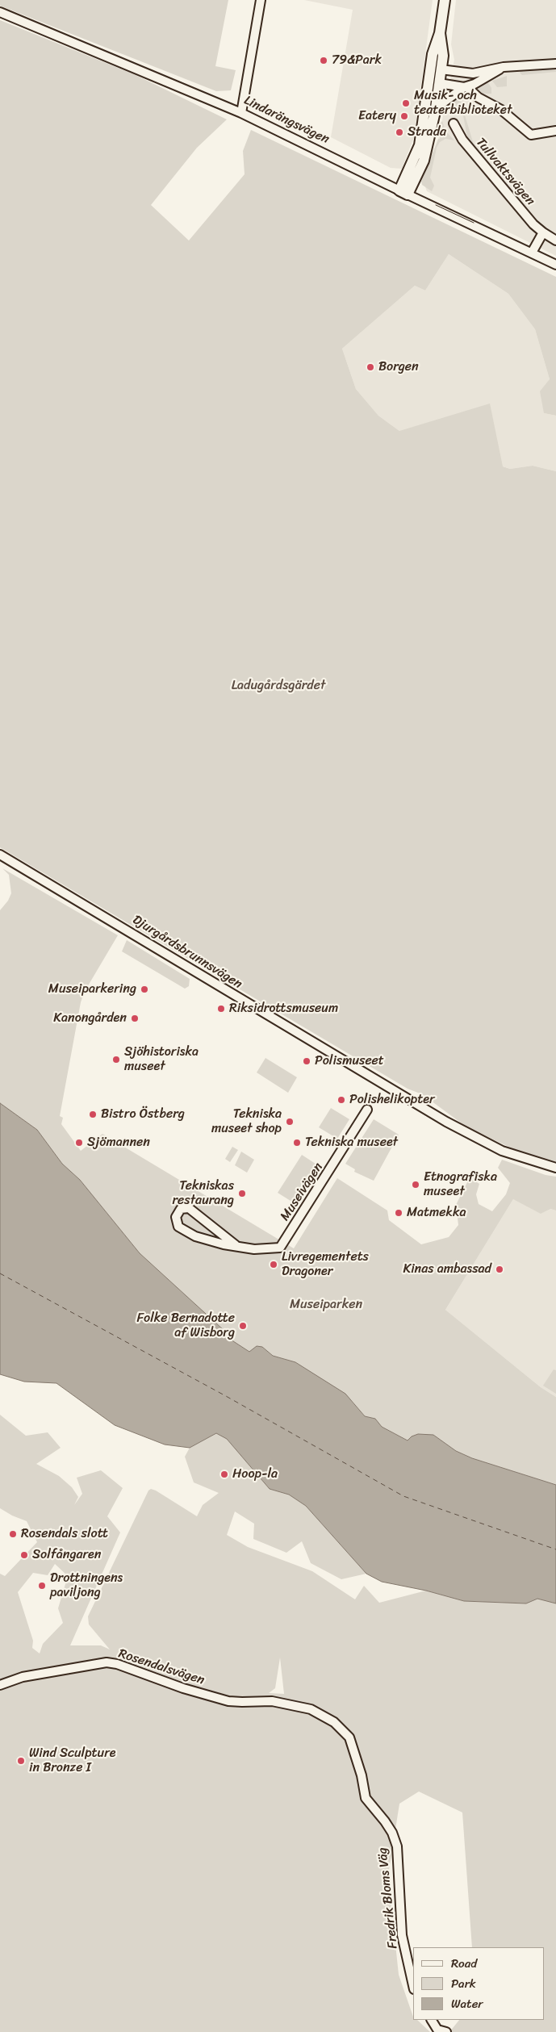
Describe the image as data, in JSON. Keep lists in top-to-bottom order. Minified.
{"streets":{"street":["Lindarängsvägen","Tullvaktsvägen","Djurgårdsbrunnsvägen","Museivägen","Rosendalsvägen","Fredrik Bloms Väg"]},"crossings":[["Rosendalsvägen","Fredrik Bloms Väg"]],"parks":["Ladugårdsgärdet","Museiparken"],"places":["79&Park","Musik- och teaterbiblioteket","Eatery","Strada","Borgen","Museiparkering","Riksidrottsmuseum","Kanongården","Sjöhistoriska museet","Polismuseet","Polishelikopter","Bistro Östberg","Tekniska museet shop","Sjömannen","Tekniska museet","Etnografiska museet","Tekniskas restaurang","Matmekka","Livregementets Dragoner","Kinas ambassad","Folke Bernadotte af Wisborg","Hoop-la","Rosendals slott","Solfångaren","Drottningens paviljong","Wind Sculpture in Bronze I"],"legend":["Road","Park","Water"]}
